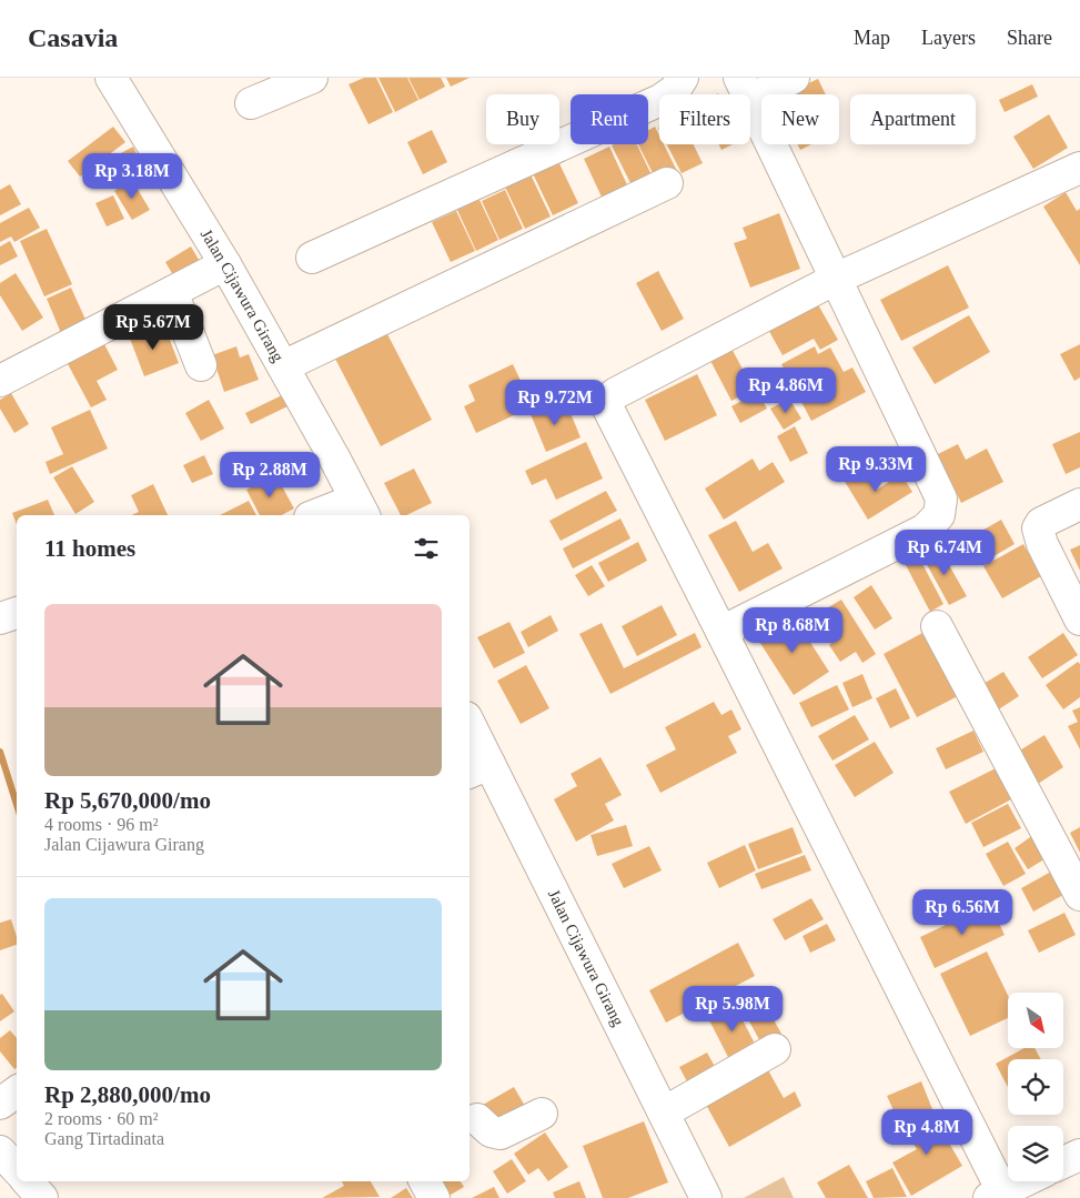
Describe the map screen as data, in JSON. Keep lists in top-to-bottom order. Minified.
{"streets":{"street":["Jalan Cijawura Girang"]},"north":"bottom right","page":{"header":"Casavia","nav":["Map","Layers","Share"],"chip":["Buy","Rent","Filters","New","Apartment"],"price":["Rp 3.18M","Rp 5.67M","Rp 4.86M","Rp 9.72M","Rp 9.33M","Rp 2.88M","Rp 6.74M","Rp 8.68M","Rp 6.56M","Rp 5.98M","Rp 4.8M"],"heading":"11 homes","list":[{"name":"Rp 5,670,000/mo","note":"4 rooms · 96 m² · Jalan Cijawura Girang"},{"name":"Rp 2,880,000/mo","note":"2 rooms · 60 m² · Gang Tirtadinata"}]}}
